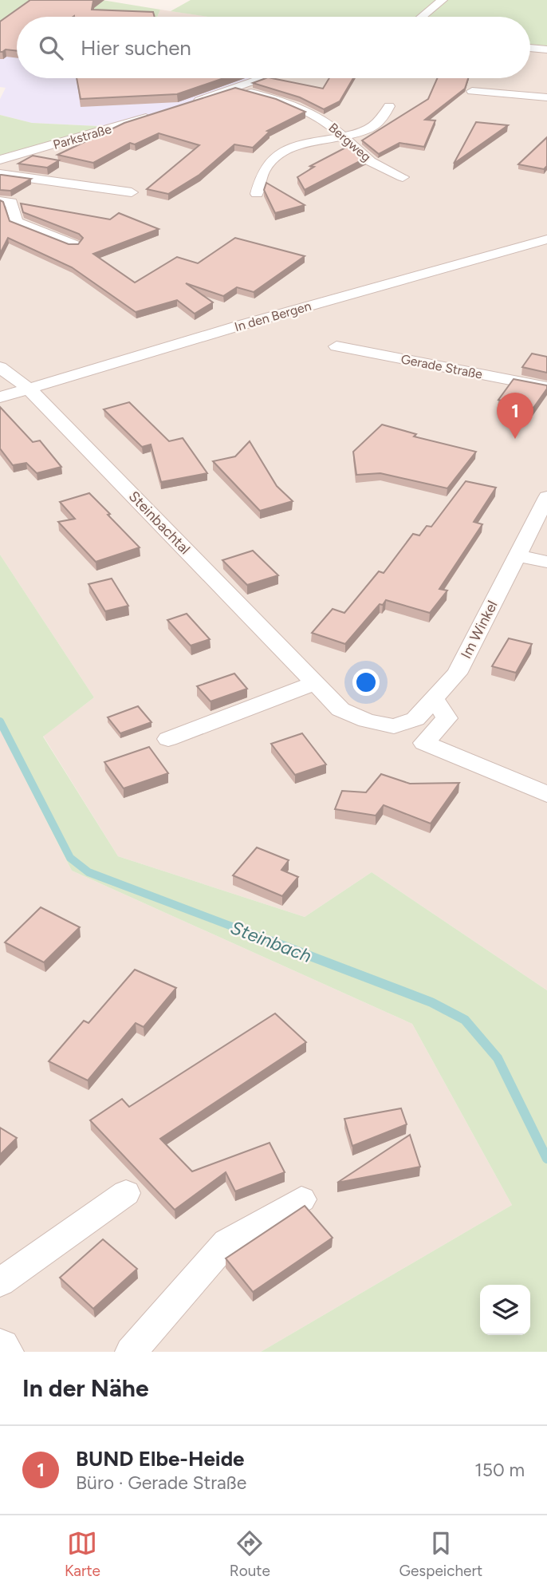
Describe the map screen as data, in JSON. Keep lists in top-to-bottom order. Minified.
{"streets":{"street":["Parkstraße","Bergweg","In den Bergen","Gerade Straße","Steinbachtal","Im Winkel"]},"crossings":[["In den Bergen","Steinbachtal"],["Steinbachtal","Im Winkel"]],"water":["Steinbach"],"page":{"search":"Hier suchen","pins":"1","heading":"In der Nähe","list":[{"mark":"1","name":"BUND Elbe-Heide","note":"Büro · Gerade Straße","value":"150 m"}],"nav":["Karte","Route","Gespeichert"]}}
